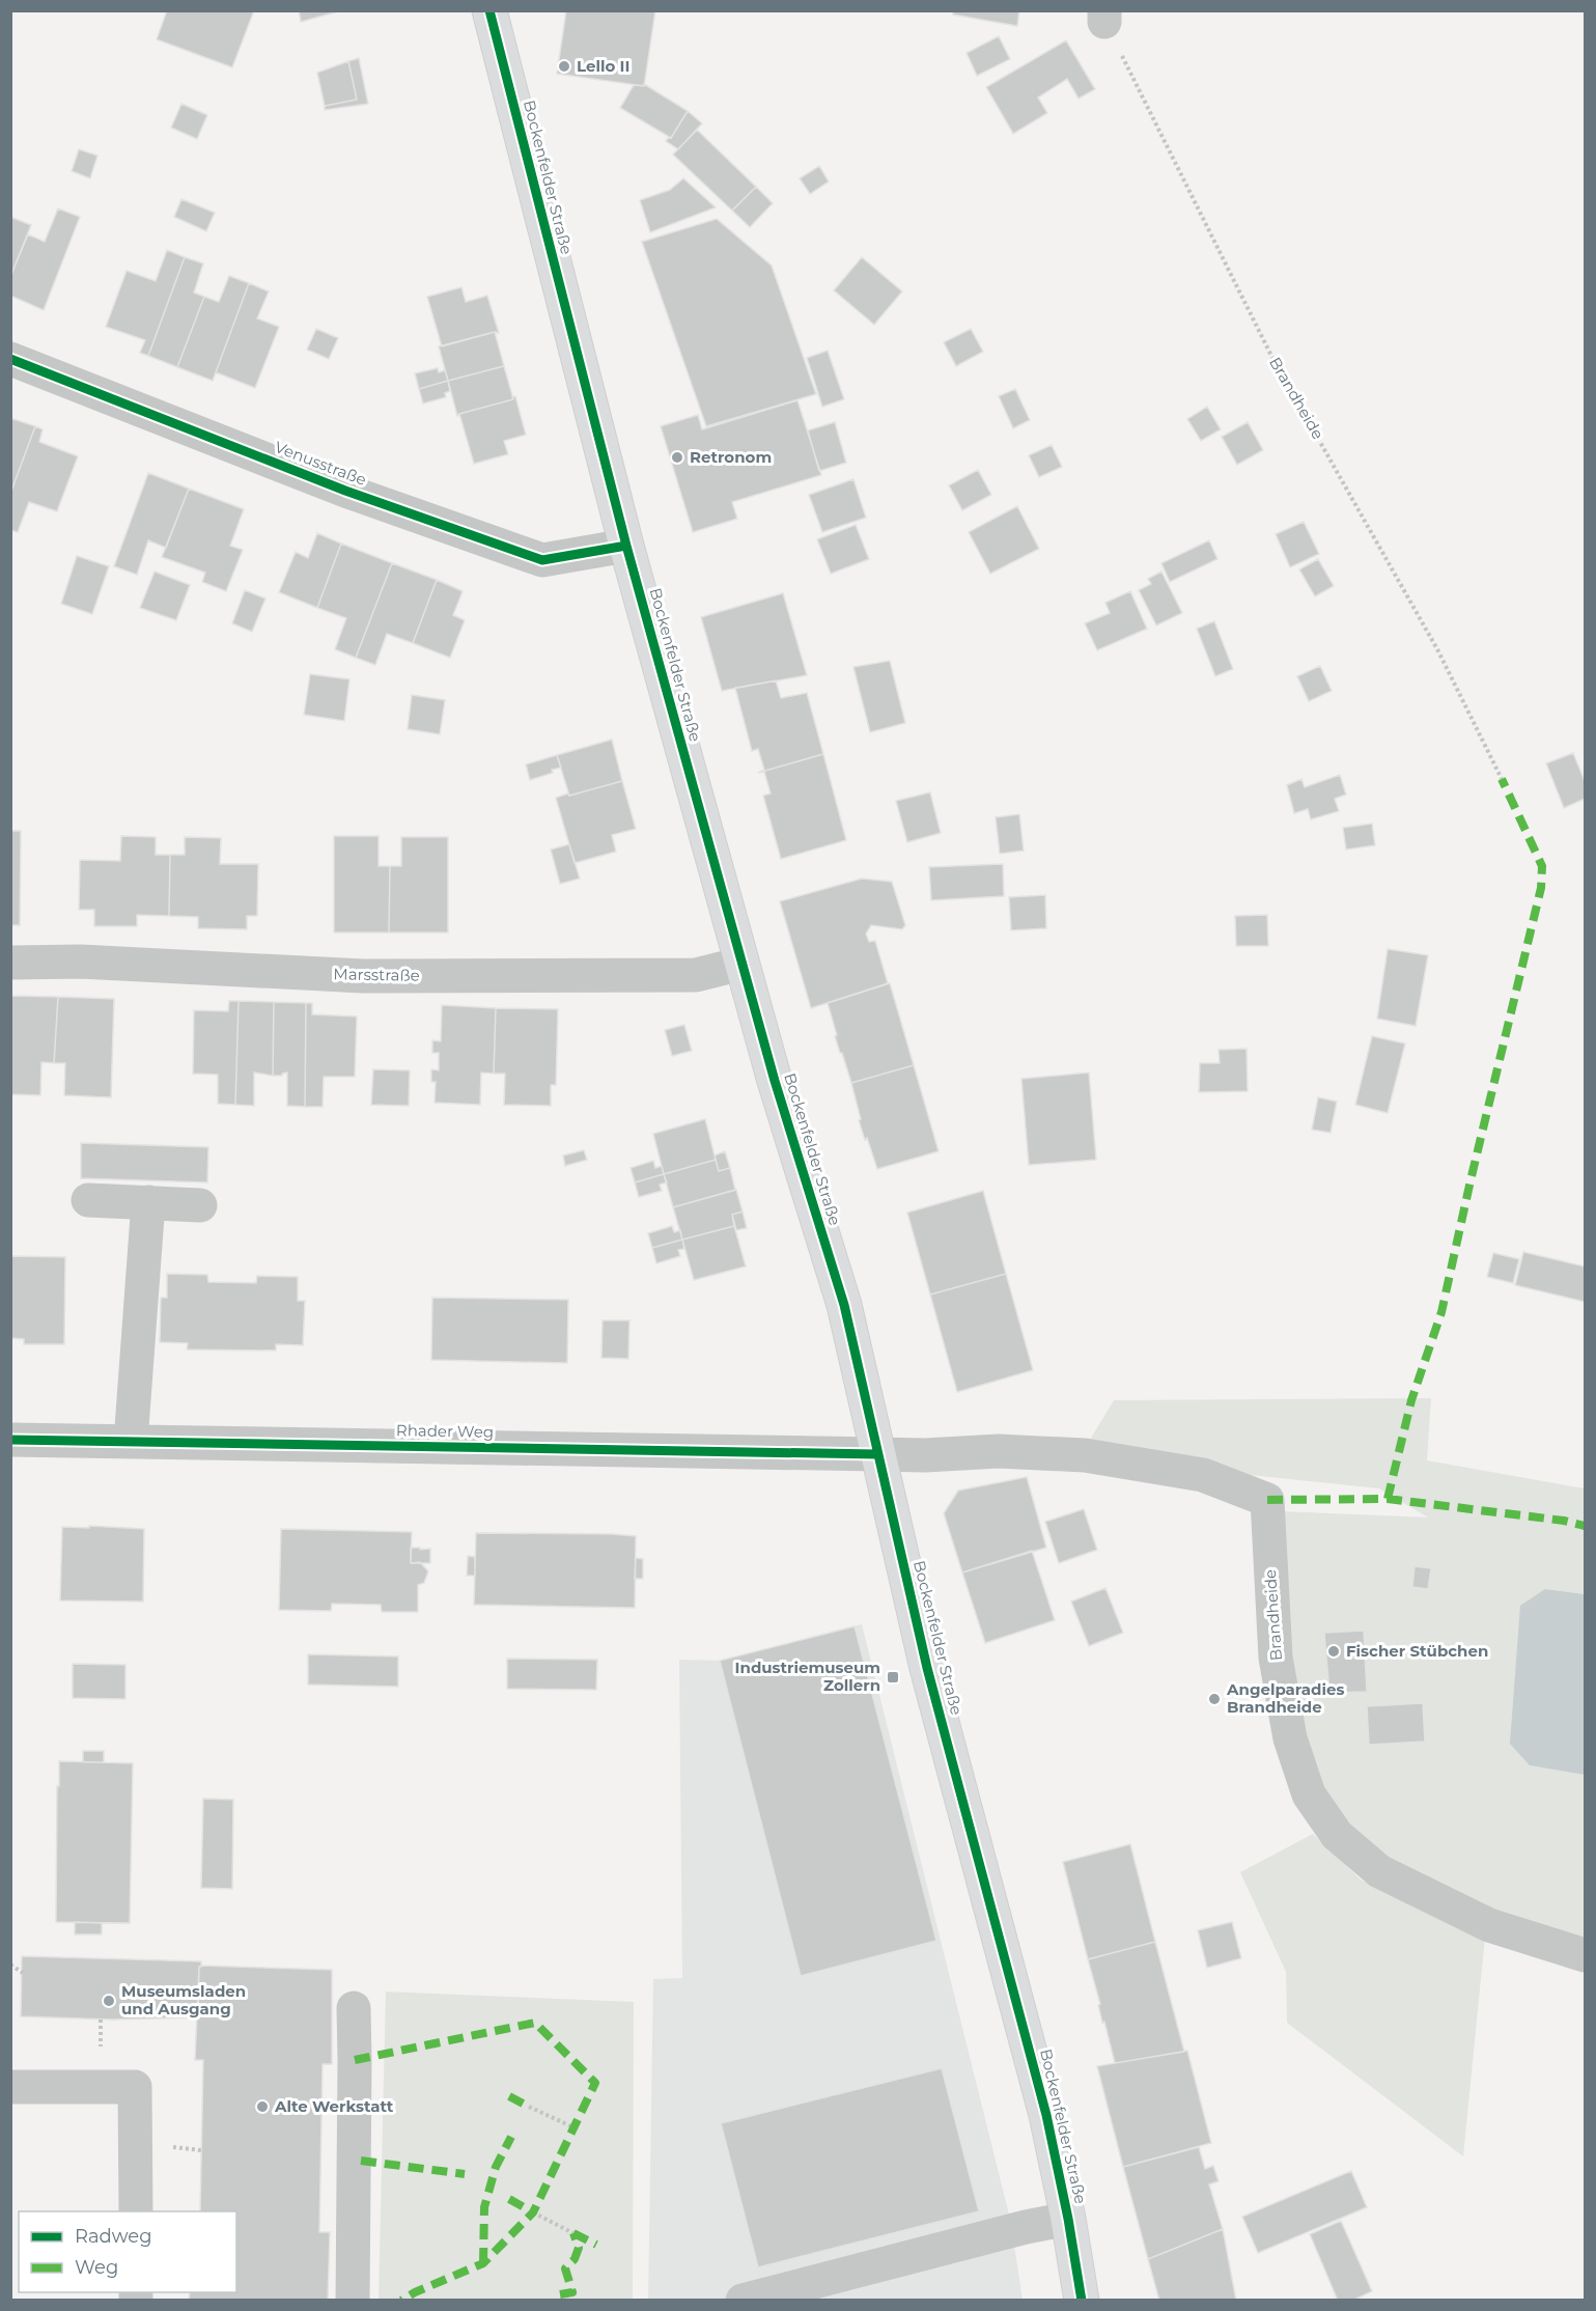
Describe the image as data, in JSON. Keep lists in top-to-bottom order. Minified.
{"streets":{"main road":["Bockenfelder Straße"],"street":["Brandheide","Venusstraße","Marsstraße","Rhader Weg"]},"crossings":[["Bockenfelder Straße","Brandheide"],["Bockenfelder Straße","Venusstraße"],["Bockenfelder Straße","Marsstraße"],["Bockenfelder Straße","Rhader Weg"],["Brandheide","Rhader Weg"]],"places":{"other":["Lello II","Retronom","Fischer Stübchen","Angelparadies Brandheide","Museumsladen und Ausgang","Alte Werkstatt"],"transit":["Industriemuseum Zollern"]},"legend":["Radweg","Weg"]}
